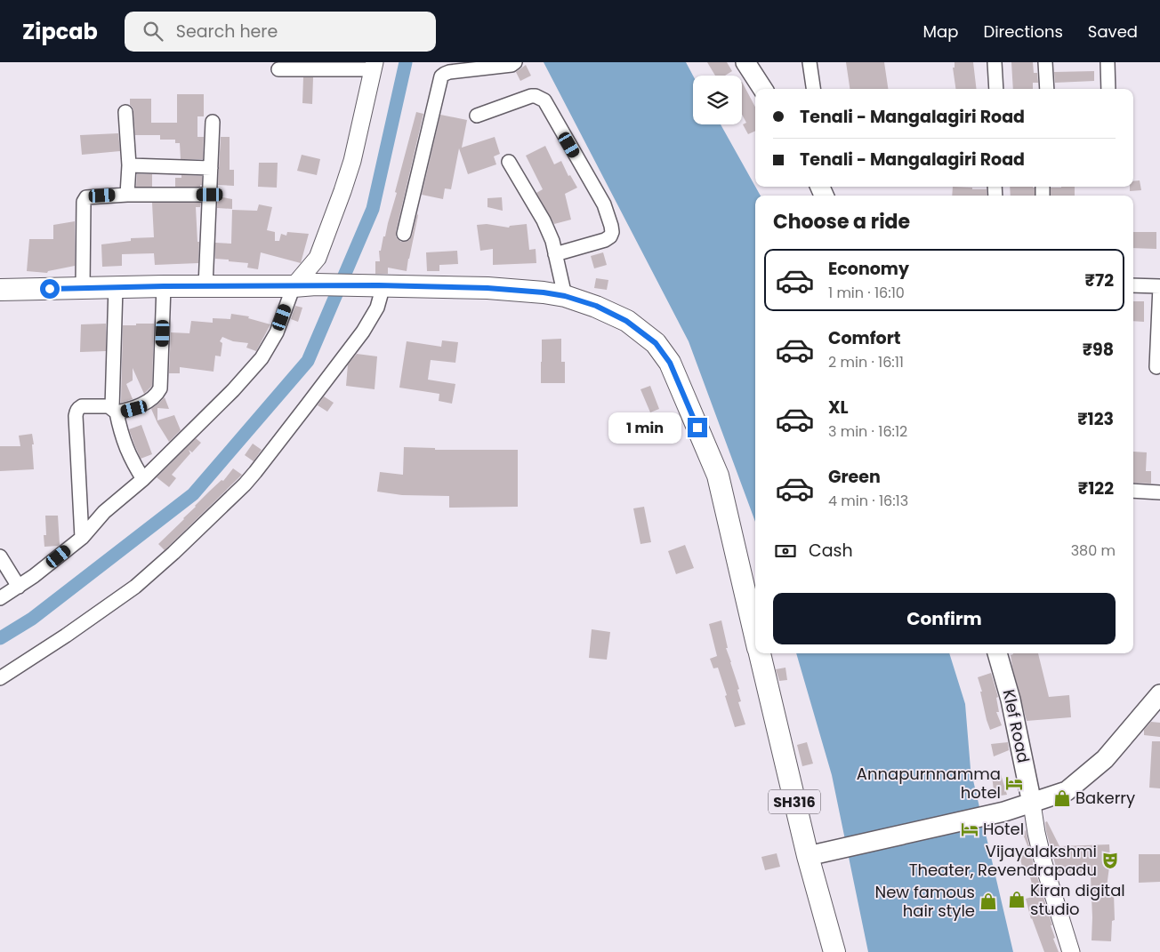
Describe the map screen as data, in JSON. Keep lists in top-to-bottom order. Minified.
{"streets":{"main road":["Klef Road","SH316"]},"places":{"hotel":["Annapurnnamma hotel","Hotel"],"shop":["Bakerry","Kiran digital studio","New famous hair style"],"theatre":["Vijayalakshmi Theater, Revendrapadu"]},"page":{"header":"Zipcab","search":"Search here","nav":["Map","Directions","Saved"],"banner":["Tenali - Mangalagiri Road","Tenali - Mangalagiri Road"],"heading":"Choose a ride","list":[{"name":"Economy","note":"1 min · 16:10","value":"₹72"},{"name":"Comfort","note":"2 min · 16:11","value":"₹98"},{"name":"XL","note":"3 min · 16:12","value":"₹123"},{"name":"Green","note":"4 min · 16:13","value":"₹122"}],"bubble":"1 min","pay":["Cash","380 m"],"buttons":"Confirm"}}
